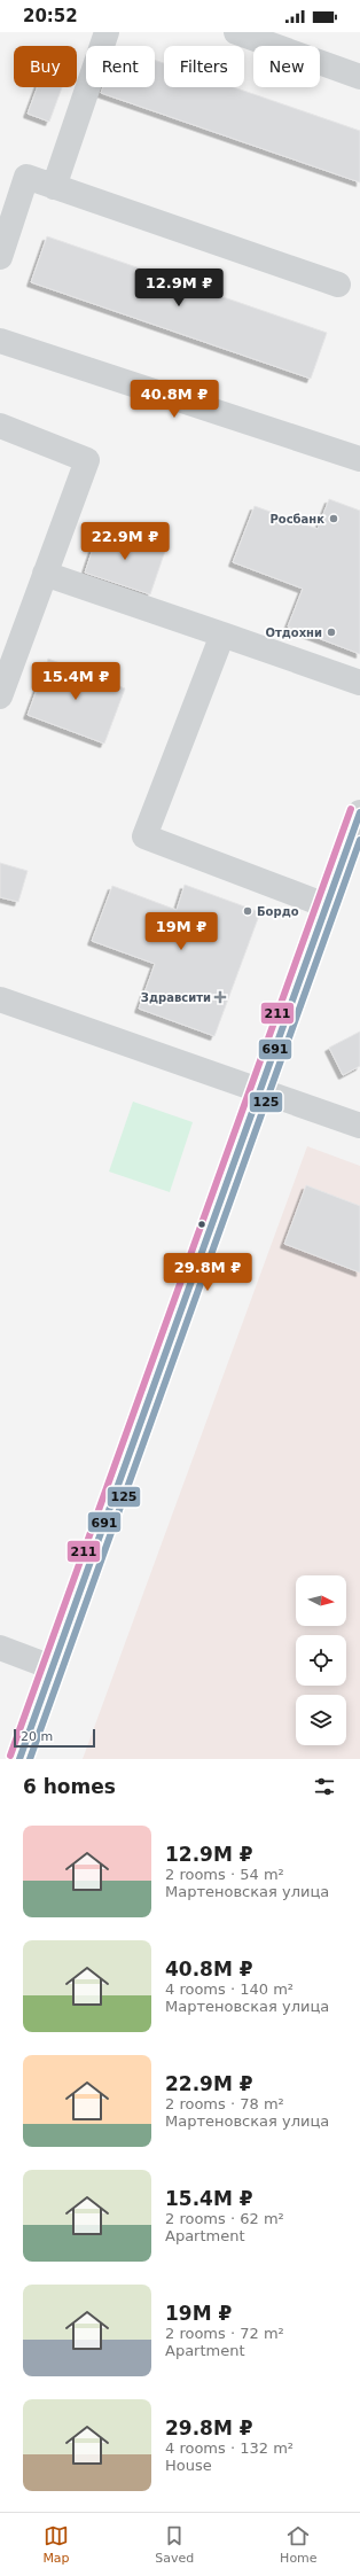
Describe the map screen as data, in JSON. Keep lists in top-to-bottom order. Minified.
{"places":{"other":["Росбанк","Отдохни","Бордо"],"health":["Здравсити"]},"lines":["transit line 211","transit line 691","transit line 125"],"scale_bar":"20 m","north":"right","page":{"status":"20:52","chip":["Buy","Rent","Filters","New"],"price":["12.9M ₽","40.8M ₽","22.9M ₽","15.4M ₽","19M ₽","29.8M ₽"],"scale":"20 m","heading":"6 homes","list":[{"name":"12.9M ₽","note":"2 rooms · 54 m² · Мартеновская улица"},{"name":"40.8M ₽","note":"4 rooms · 140 m² · Мартеновская улица"},{"name":"22.9M ₽","note":"2 rooms · 78 m² · Мартеновская улица"},{"name":"15.4M ₽","note":"2 rooms · 62 m² · Apartment"},{"name":"19M ₽","note":"2 rooms · 72 m² · Apartment"},{"name":"29.8M ₽","note":"4 rooms · 132 m² · House"}],"tabs":["Map","Saved","Home"]}}
